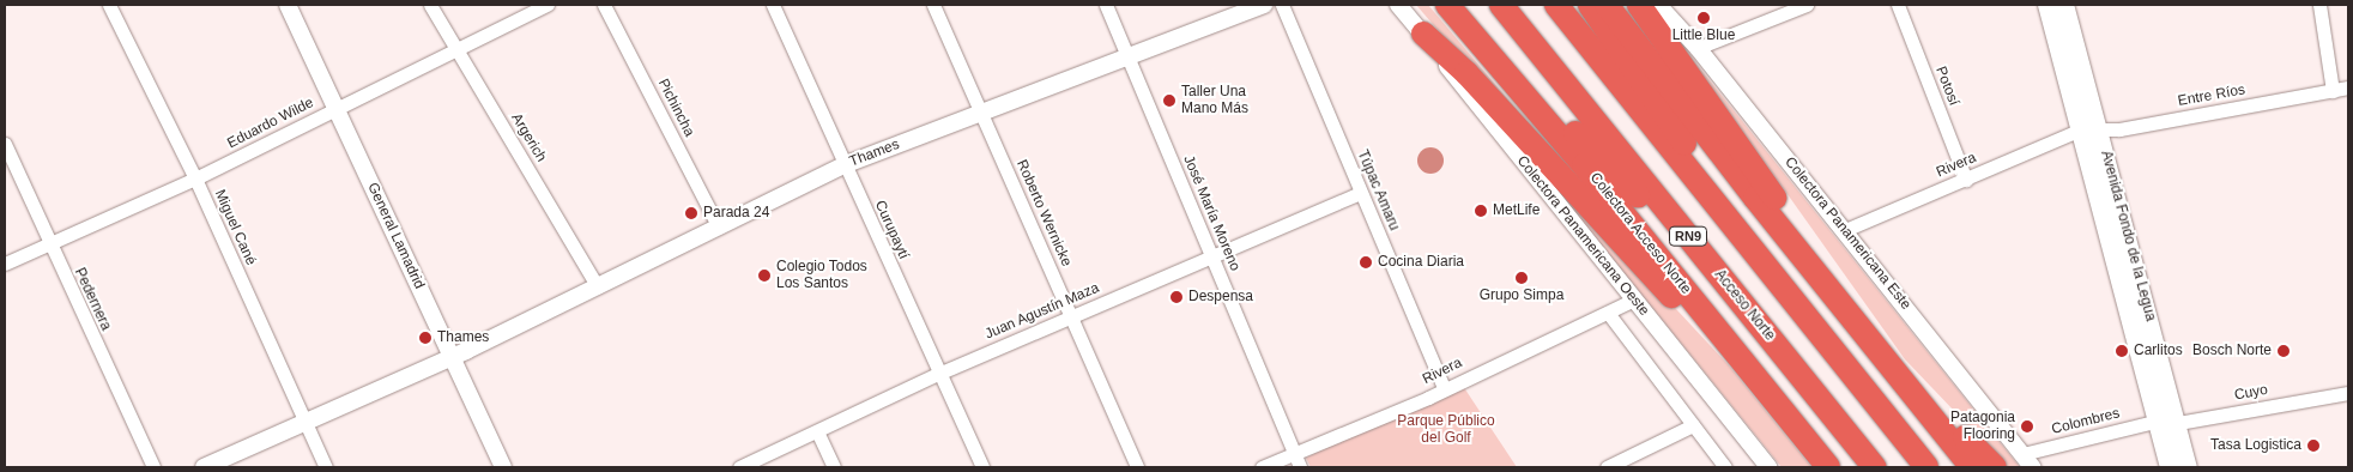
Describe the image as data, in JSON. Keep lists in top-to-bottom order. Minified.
{"streets":{"highway":["Colectora Acceso Norte","RN9","Acceso Norte"],"main road":["Avenida Fondo de la Legua"],"street":["Potosí","Entre Ríos","Pichincha","Eduardo Wilde","Argerich","Thames","Rivera","Túpac Amaru","Roberto Wernicke","José María Moreno","Miguel Cané","Curupaytí","Colectora Panamericana Este","General Lamadrid","Colectora Panamericana Oeste","Pedernera","Juan Agustín Maza","Cuyo","Colombres"]},"crossings":[["Potosí","Rivera"],["Entre Ríos","Rivera"],["Entre Ríos","Avenida Fondo de la Legua"],["Pichincha","Thames"],["Eduardo Wilde","Argerich"],["Eduardo Wilde","Miguel Cané"],["Eduardo Wilde","General Lamadrid"],["Eduardo Wilde","Pedernera"],["Argerich","Thames"],["Thames","Roberto Wernicke"],["Thames","José María Moreno"],["Thames","Miguel Cané"],["Thames","Curupaytí"],["Thames","General Lamadrid"],["Rivera","Túpac Amaru"],["Rivera","José María Moreno"],["Rivera","Colectora Panamericana Este"],["Rivera","Colectora Panamericana Oeste"],["Rivera","Avenida Fondo de la Legua"],["Túpac Amaru","Juan Agustín Maza"],["Roberto Wernicke","Juan Agustín Maza"],["José María Moreno","Juan Agustín Maza"],["Curupaytí","Juan Agustín Maza"],["Colectora Panamericana Este","Colombres"],["Avenida Fondo de la Legua","Cuyo"],["Avenida Fondo de la Legua","Colombres"],["Cuyo","Colombres"]],"parks":["Parque Público del Golf"],"places":["Little Blue","Taller Una Mano Más","MetLife","Parada 24","Cocina Diaria","Colegio Todos Los Santos","Grupo Simpa","Despensa","Thames","Carlitos","Bosch Norte","Patagonia Flooring","Tasa Logistica"]}
